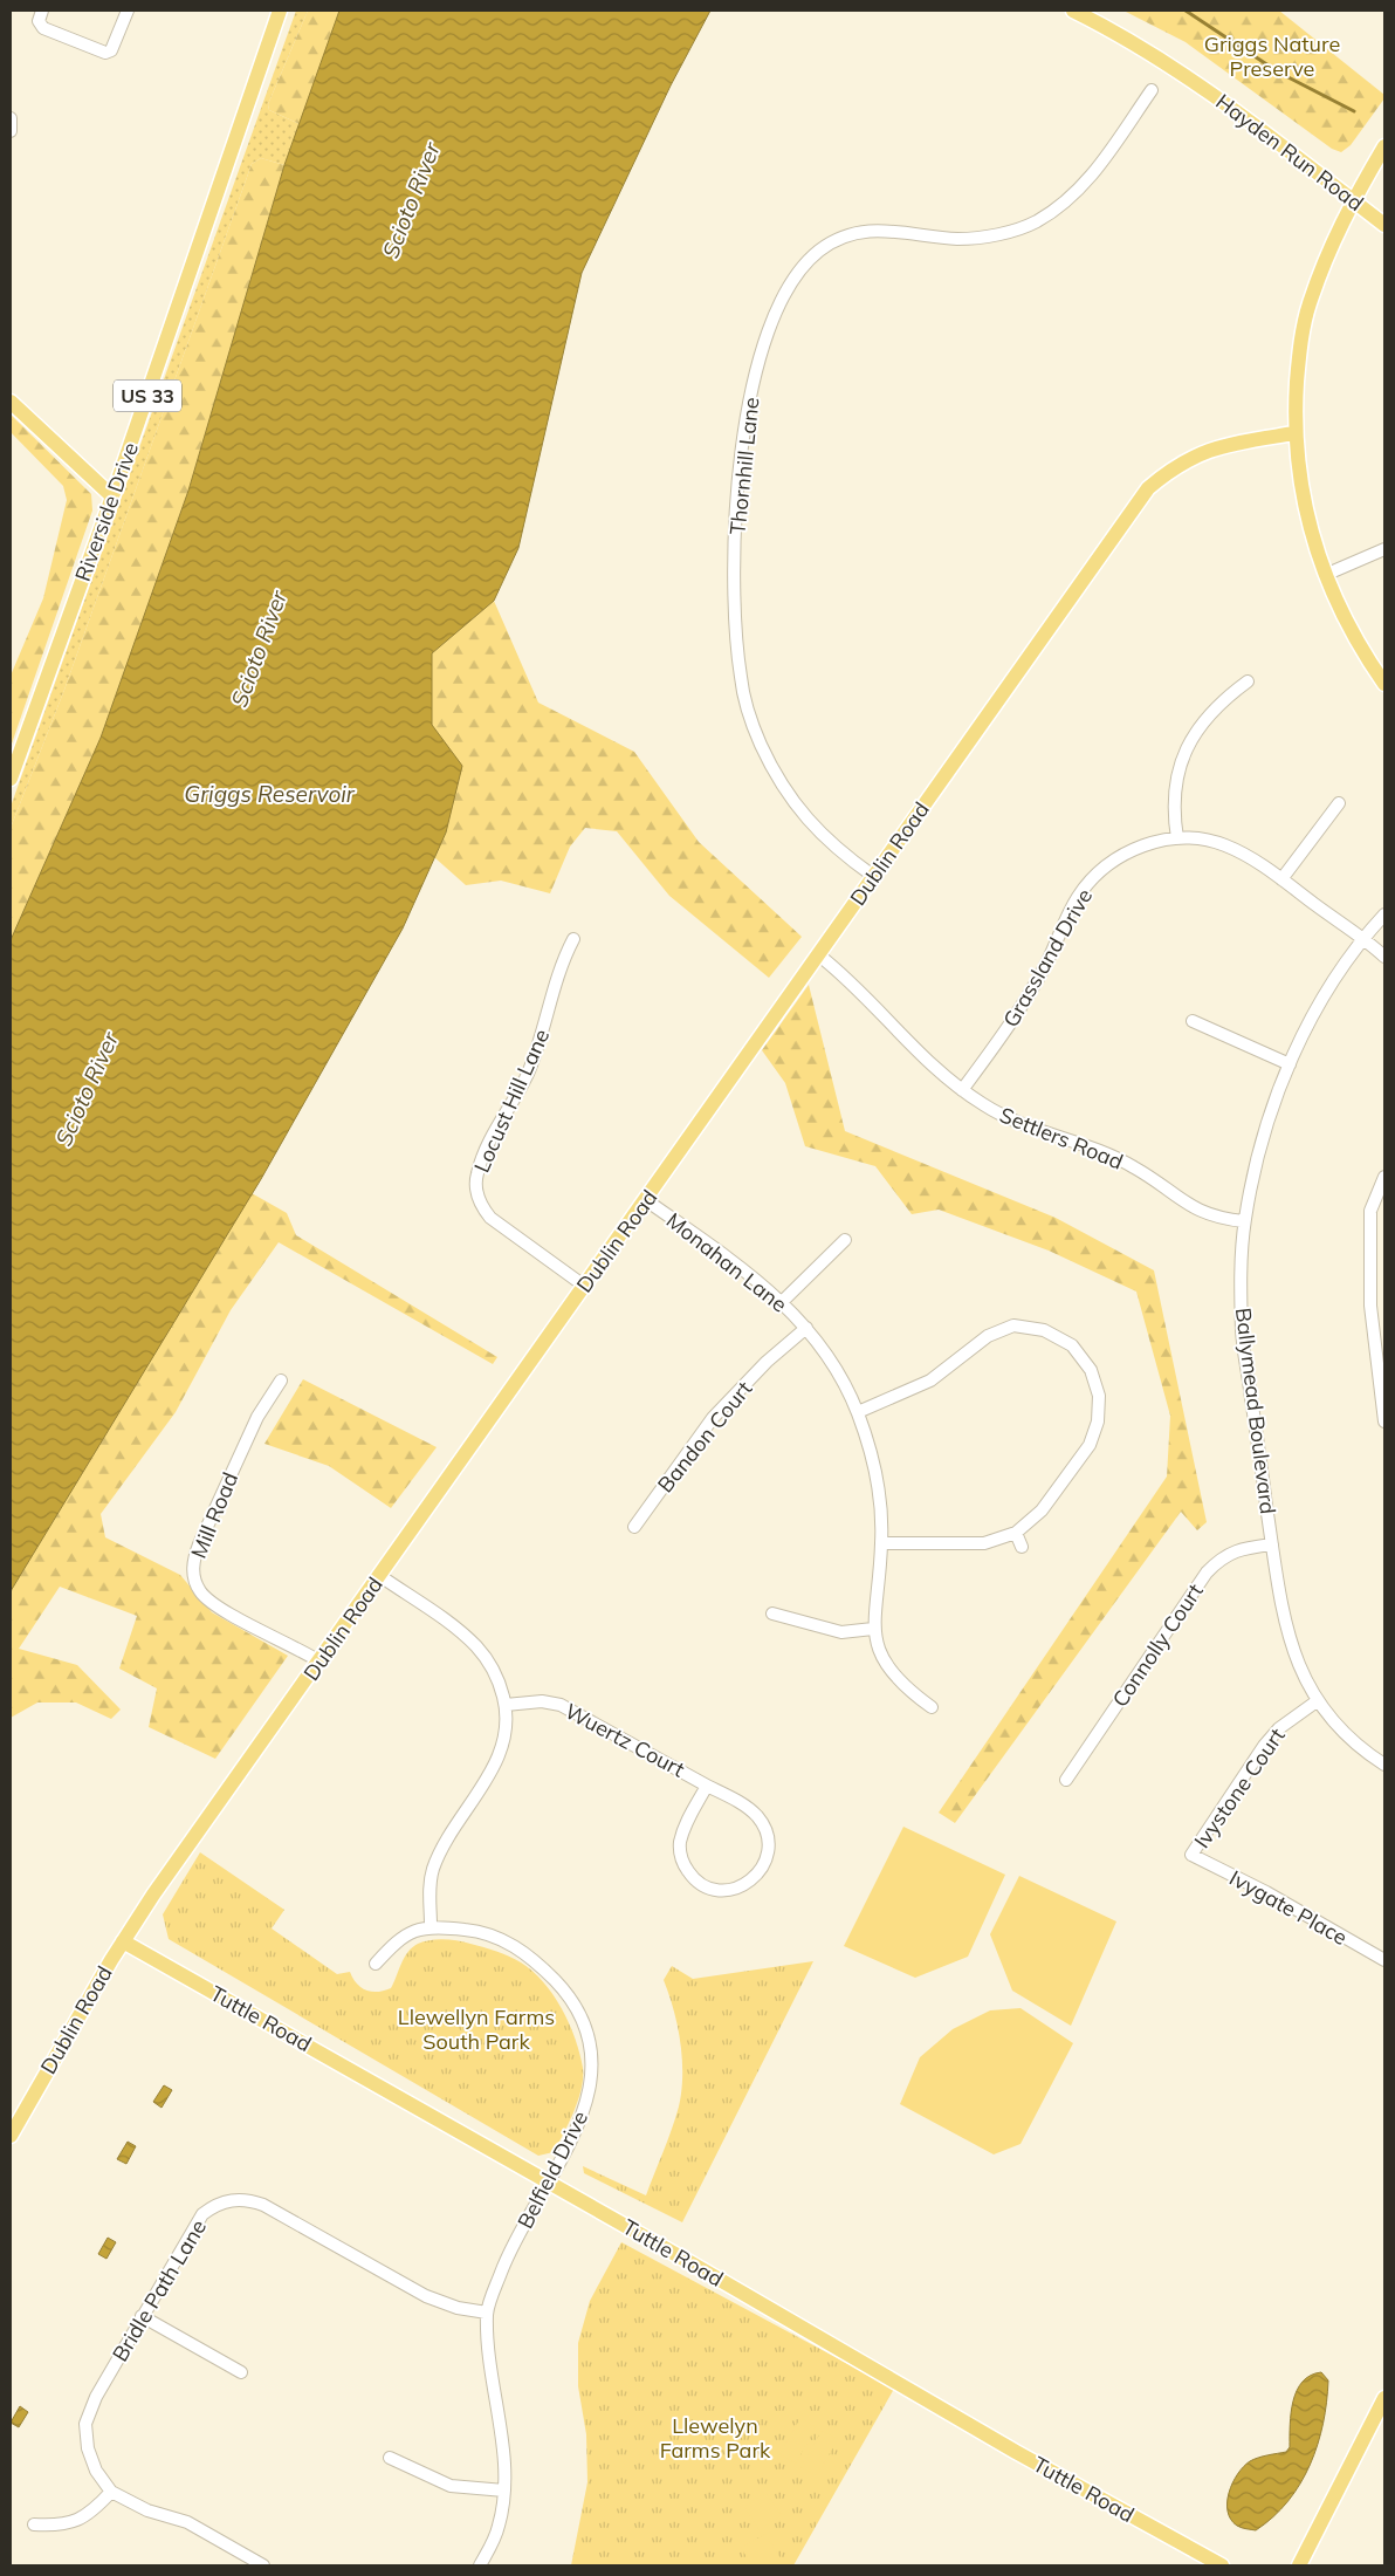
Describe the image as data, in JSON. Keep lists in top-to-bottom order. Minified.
{"streets":{"main road":["Hayden Run Road","US 33","Riverside Drive","Dublin Road","Tuttle Road"],"street":["Thornhill Lane","Grassland Drive","Locust Hill Lane","Settlers Road","Monahan Lane","Ballymead Boulevard","Bandon Court","Mill Road","Connolly Court","Wuertz Court","Ivystone Court","Ivygate Place","Belfield Drive","Bridle Path Lane"]},"crossings":[["Thornhill Lane","Dublin Road"],["Dublin Road","Locust Hill Lane"],["Dublin Road","Settlers Road"],["Dublin Road","Monahan Lane"],["Dublin Road","Mill Road"],["Dublin Road","Tuttle Road"],["Grassland Drive","Settlers Road"],["Grassland Drive","Ballymead Boulevard"],["Settlers Road","Ballymead Boulevard"],["Monahan Lane","Bandon Court"],["Ballymead Boulevard","Connolly Court"],["Ballymead Boulevard","Ivystone Court"],["Ivystone Court","Ivygate Place"],["Tuttle Road","Belfield Drive"],["Belfield Drive","Bridle Path Lane"]],"water":["Scioto River","Griggs Reservoir"],"parks":["Griggs Nature Preserve","Llewellyn Farms South Park","Llewelyn Farms Park"]}
